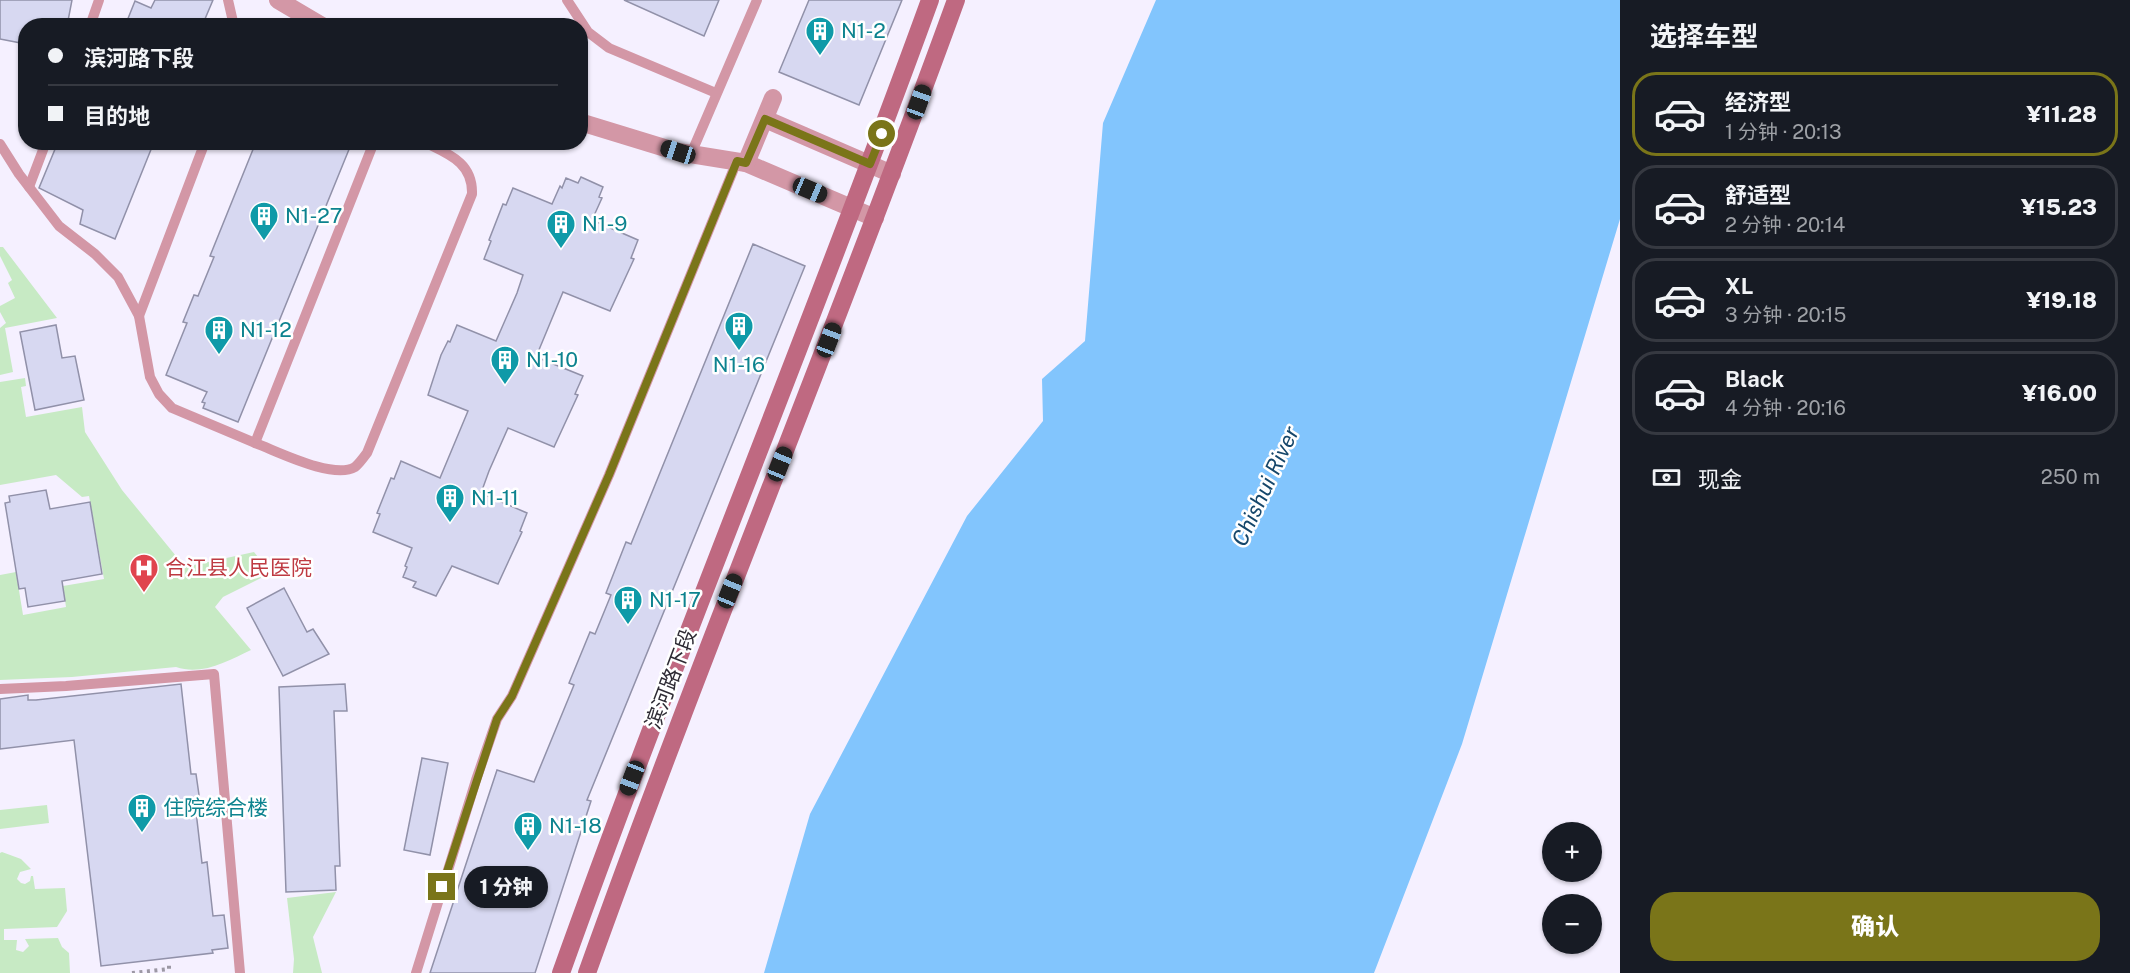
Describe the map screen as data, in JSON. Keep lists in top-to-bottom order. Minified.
{"streets":{"street":["滨河路下段"]},"water":["Chishui River"],"places":{"building":["N1-2","N1-27","N1-9","N1-16","N1-12","N1-10","N1-11","N1-17","住院综合楼","N1-18"],"hospital":["合江县人民医院"]},"page":{"heading":"选择车型","banner":["滨河路下段","目的地"],"list":[{"name":"经济型","note":"1 分钟 · 20:13","value":"¥11.28"},{"name":"舒适型","note":"2 分钟 · 20:14","value":"¥15.23"},{"name":"XL","note":"3 分钟 · 20:15","value":"¥19.18"},{"name":"Black","note":"4 分钟 · 20:16","value":"¥16.00"}],"pay":["现金","250 m"],"map_buttons":["+","−"],"bubble":"1 分钟","buttons":"确认"}}
